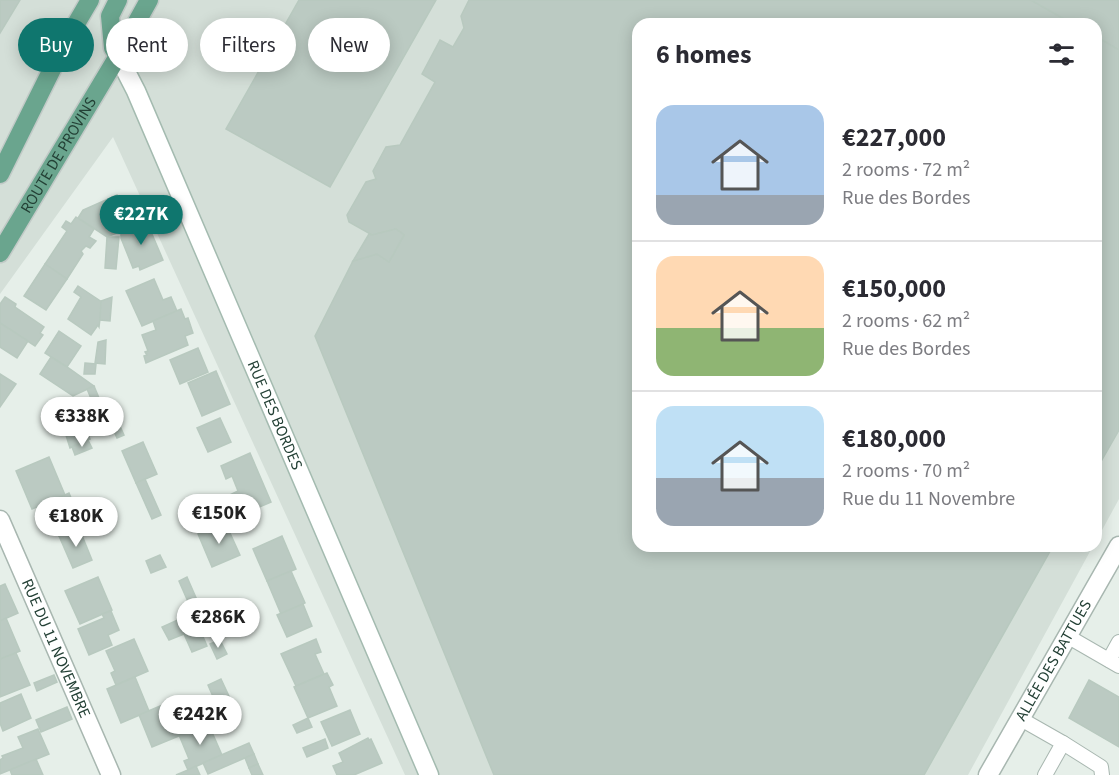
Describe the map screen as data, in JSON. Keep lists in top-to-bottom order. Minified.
{"streets":{"main road":["ROUTE DE PROVINS"],"street":["RUE DES BORDES","RUE DU 11 NOVEMBRE","ALLÉE DES BATTUES"]},"page":{"chip":["Buy","Rent","Filters","New"],"heading":"6 homes","list":[{"name":"€227,000","note":"2 rooms · 72 m² · Rue des Bordes"},{"name":"€150,000","note":"2 rooms · 62 m² · Rue des Bordes"},{"name":"€180,000","note":"2 rooms · 70 m² · Rue du 11 Novembre"}],"price":["€227K","€338K","€150K","€180K","€286K","€242K"]}}
